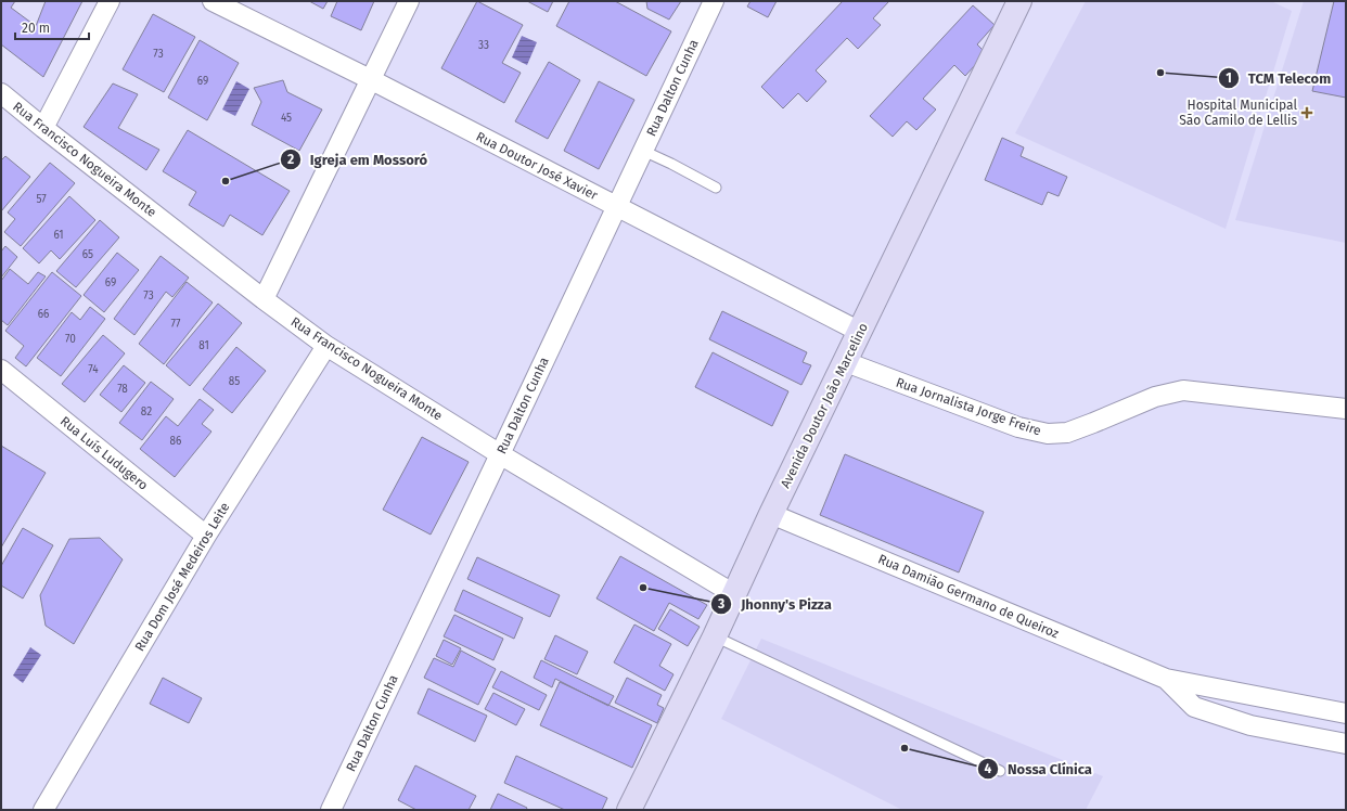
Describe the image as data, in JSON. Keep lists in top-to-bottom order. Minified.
{"streets":{"street":["Rua Dalton Cunha","Rua Francisco Nogueira Monte","Rua Doutor José Xavier","Avenida Doutor João Marcelino","Rua Jornalista Jorge Freire","Rua Luís Ludugero","Rua Dom José Medeiros Leite","Rua Damião Germano de Queiroz"]},"crossings":[["Rua Dalton Cunha","Rua Francisco Nogueira Monte"],["Rua Dalton Cunha","Rua Doutor José Xavier"],["Rua Francisco Nogueira Monte","Avenida Doutor João Marcelino"],["Rua Francisco Nogueira Monte","Rua Dom José Medeiros Leite"],["Rua Doutor José Xavier","Avenida Doutor João Marcelino"],["Avenida Doutor João Marcelino","Rua Jornalista Jorge Freire"],["Avenida Doutor João Marcelino","Rua Damião Germano de Queiroz"],["Rua Luís Ludugero","Rua Dom José Medeiros Leite"]],"places":{"other":["TCM Telecom","Igreja em Mossoró","Jhonny's Pizza","Nossa Clínica"],"health":["Hospital Municipal São Camilo de Lellis"]},"house_numbers":["33","73","69","45","57","61","65","69","73","66","77","70","81","74","85","78","82","86"],"scale_bar":"20 m"}
